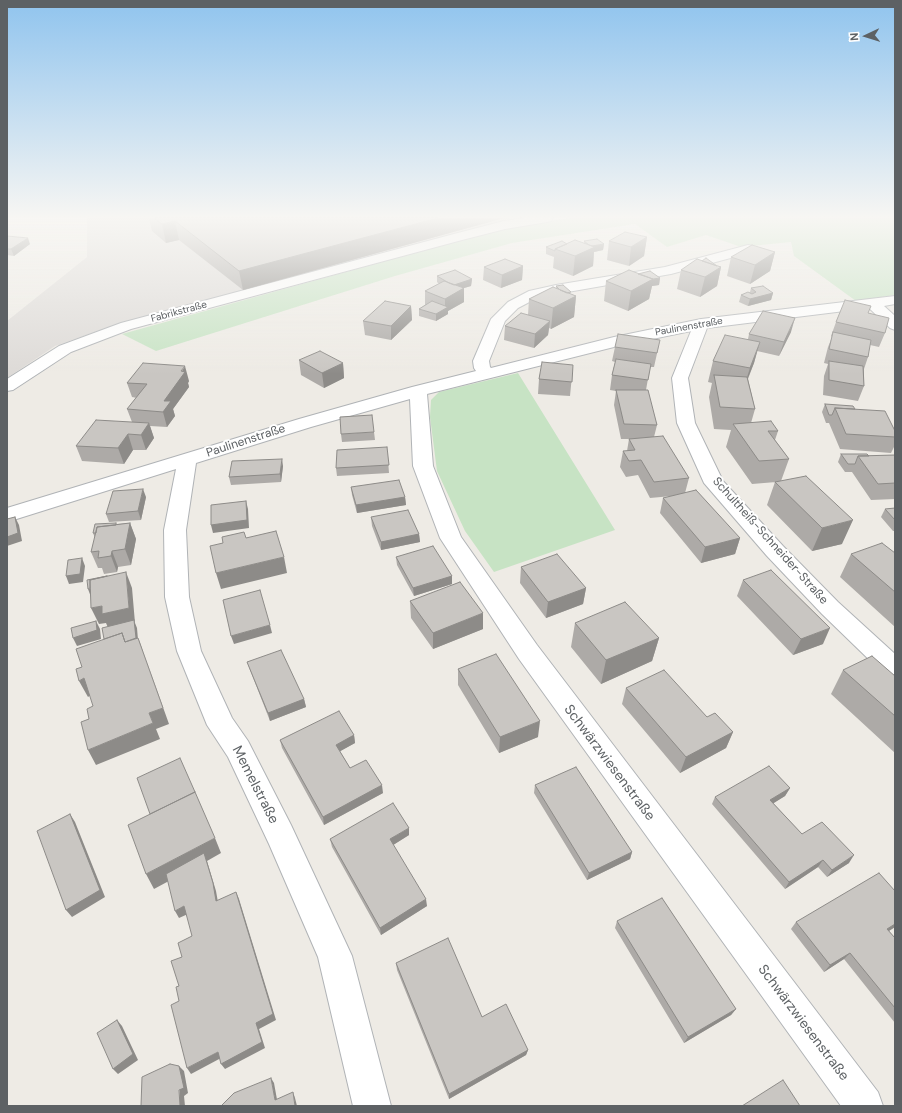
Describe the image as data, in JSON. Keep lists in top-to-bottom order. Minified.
{"streets":{"street":["Fabrikstraße","Paulinenstraße","Schultheiß-Schneider-Straße","Schwärzwiesenstraße","Memelstraße"]},"crossings":[["Paulinenstraße","Schultheiß-Schneider-Straße"],["Paulinenstraße","Schwärzwiesenstraße"],["Paulinenstraße","Memelstraße"]],"north":"left"}
